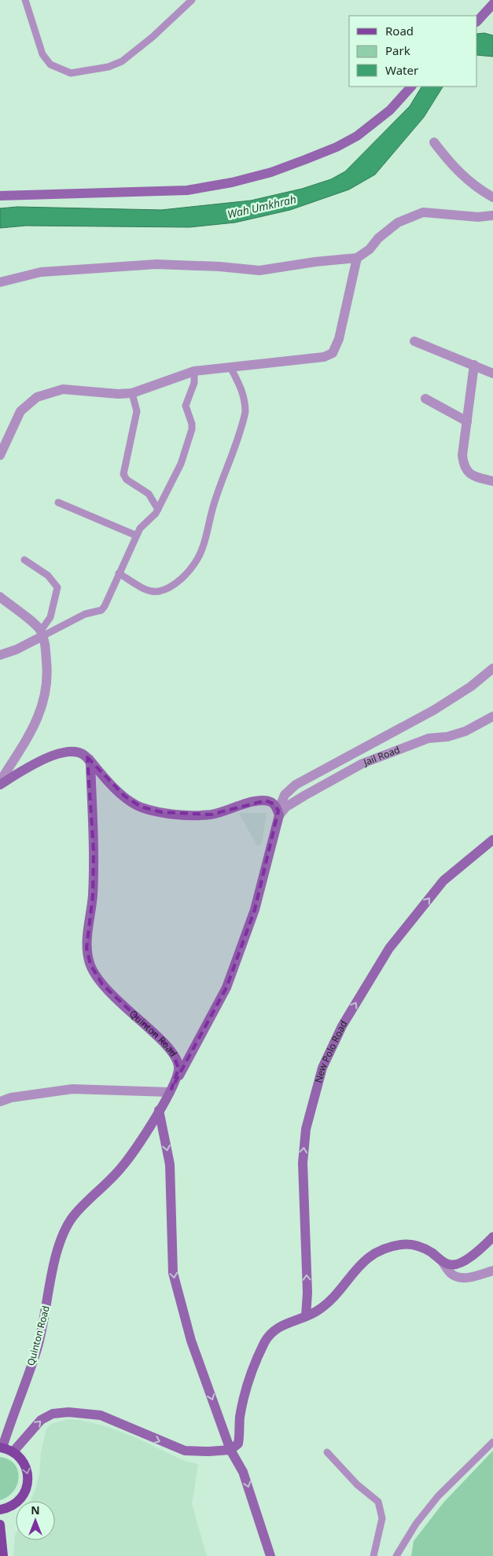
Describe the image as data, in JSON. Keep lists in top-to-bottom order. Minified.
{"streets":{"street":["Jail Road","Quinton Road","New Polo Road"]},"one_way":["New Polo Road"],"water":["Wah Umkhrah"],"legend":["Road","Park","Water"],"north":"top"}
